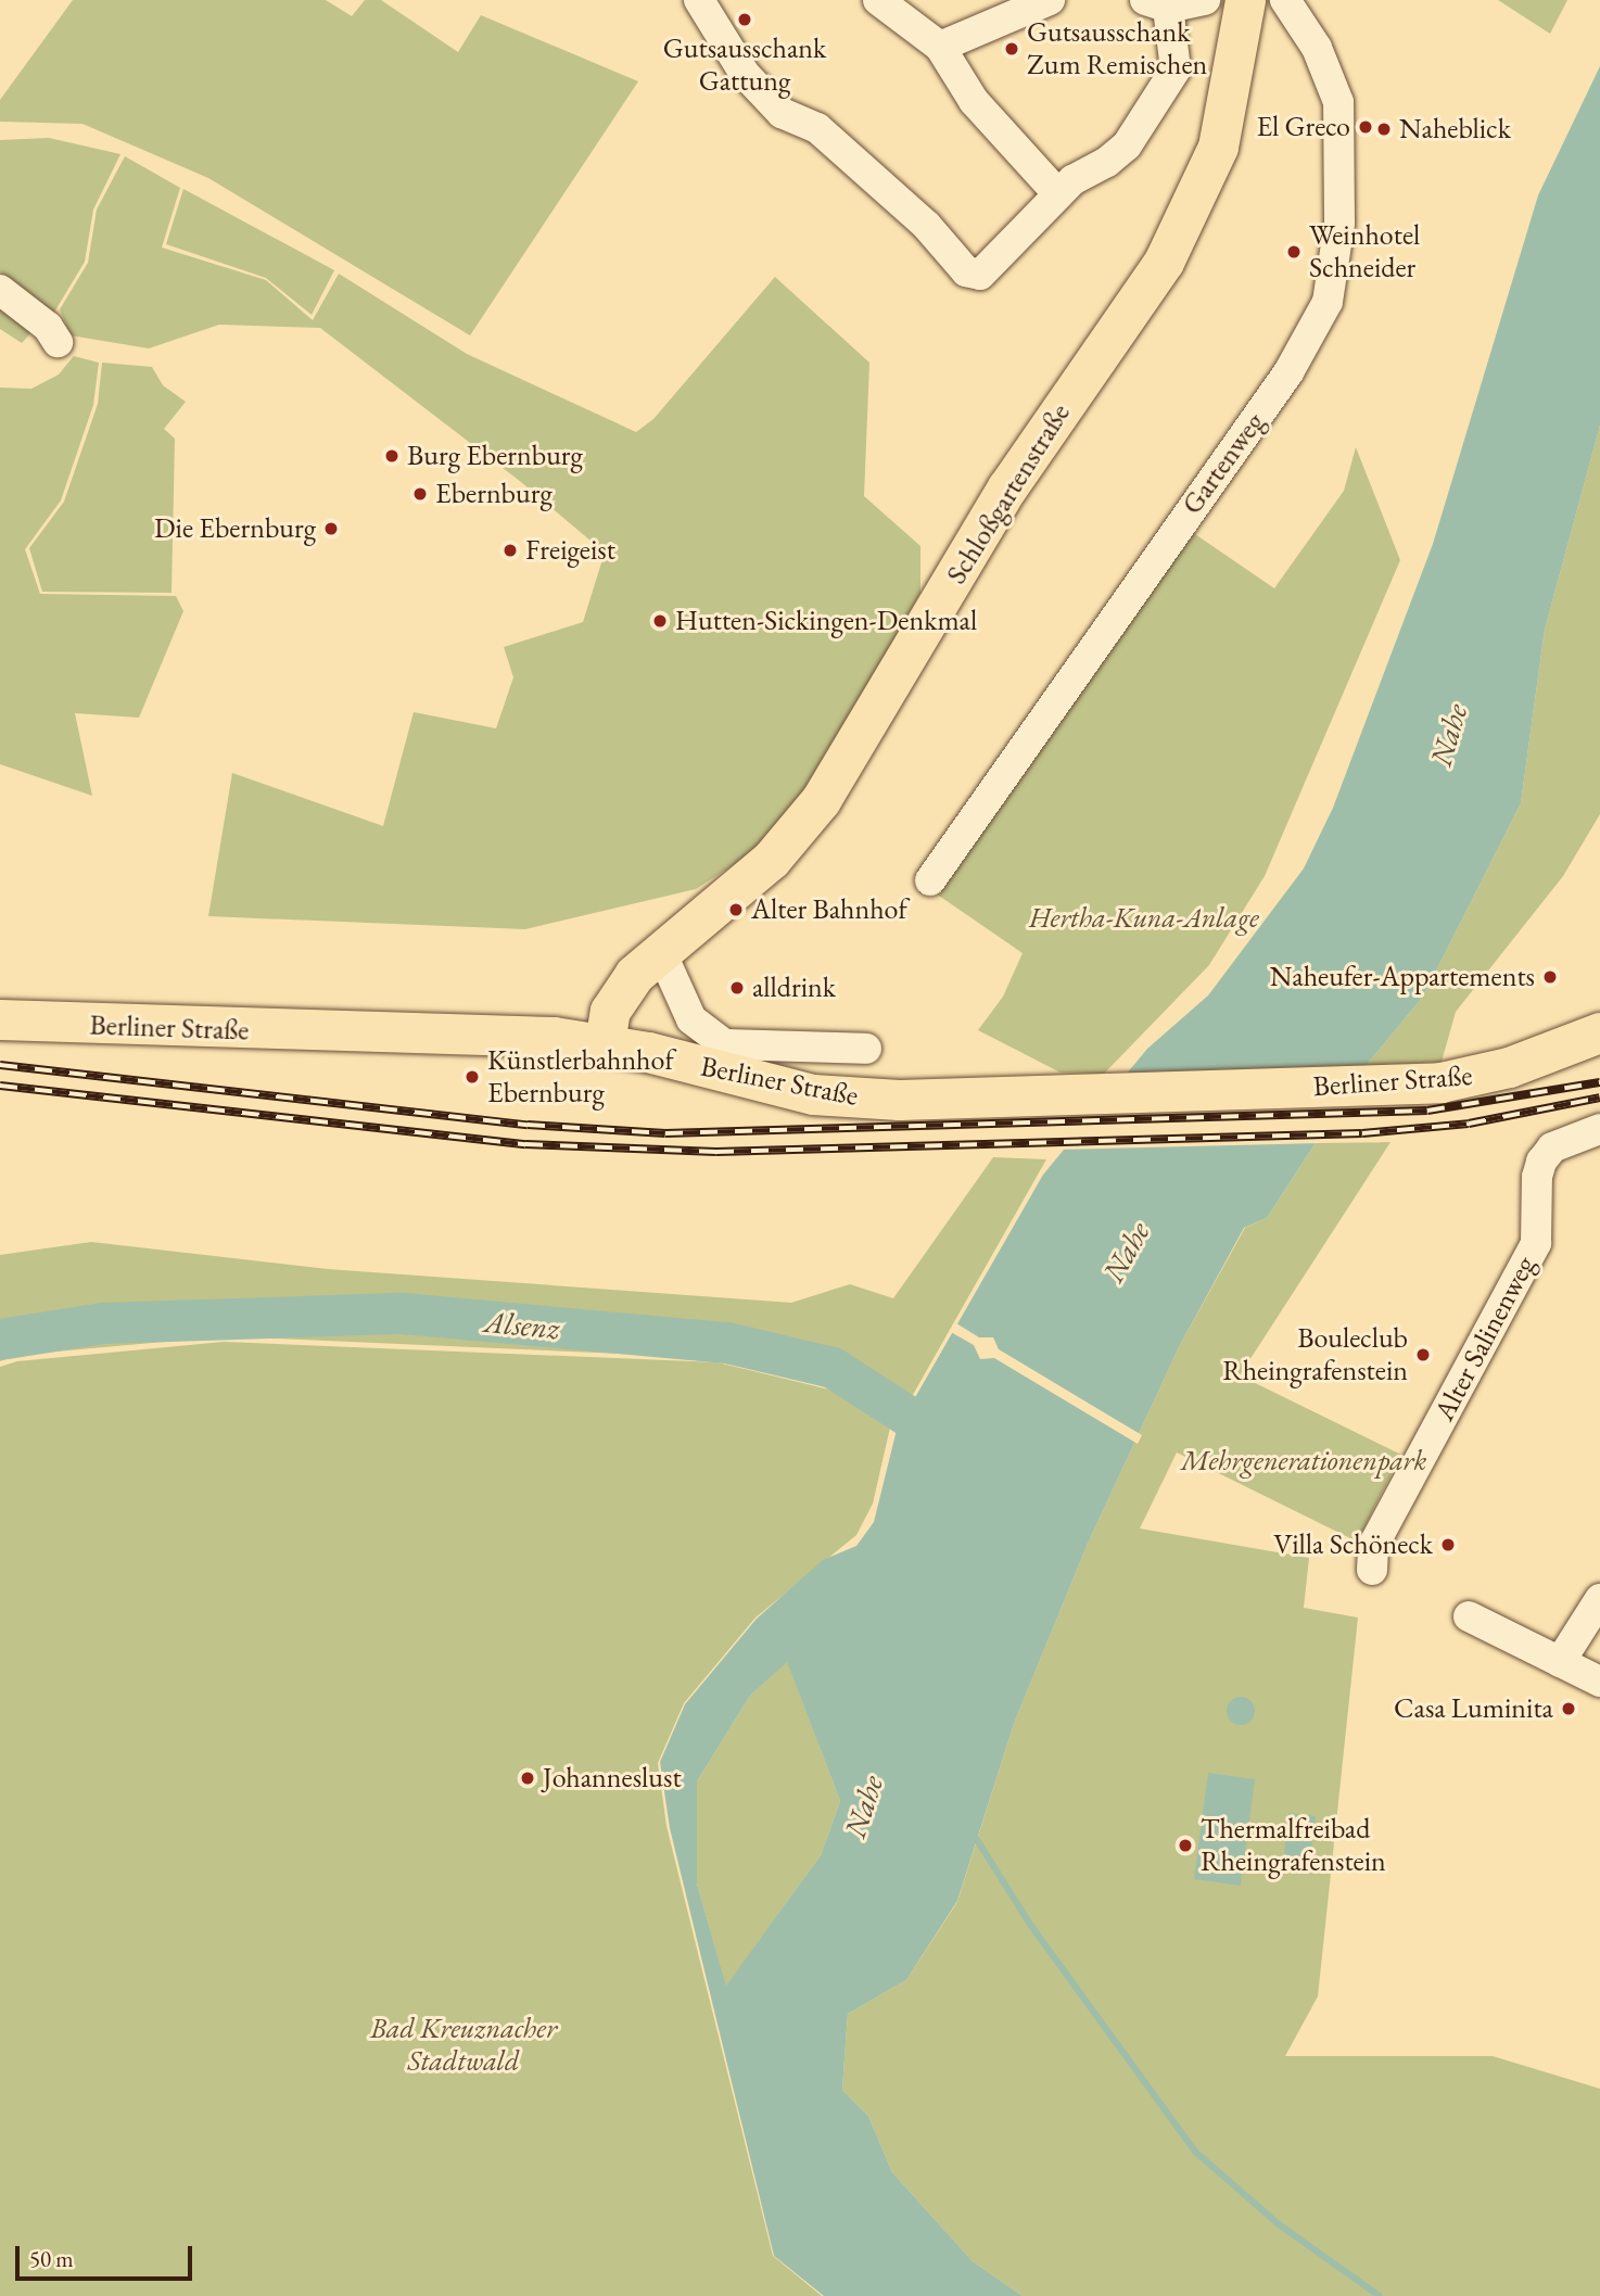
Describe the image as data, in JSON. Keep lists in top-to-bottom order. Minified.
{"streets":{"main road":["Schloßgartenstraße","Berliner Straße"],"street":["Gartenweg","Alter Salinenweg"]},"crossings":[["Schloßgartenstraße","Berliner Straße"]],"water":["Nahe","Alsenz"],"parks":["Hertha-Kuna-Anlage","Mehrgenerationenpark","Bad Kreuznacher Stadtwald"],"places":["Gutsausschank Gattung","Gutsausschank Zum Remischen","El Greco","Naheblick","Weinhotel Schneider","Burg Ebernburg","Ebernburg","Die Ebernburg","Freigeist","Hutten-Sickingen-Denkmal","Alter Bahnhof","Naheufer-Appartements","alldrink","Künstlerbahnhof Ebernburg","Bouleclub Rheingrafenstein","Villa Schöneck","Casa Luminita","Johanneslust","Thermalfreibad Rheingrafenstein"],"scale_bar":"50 m"}
